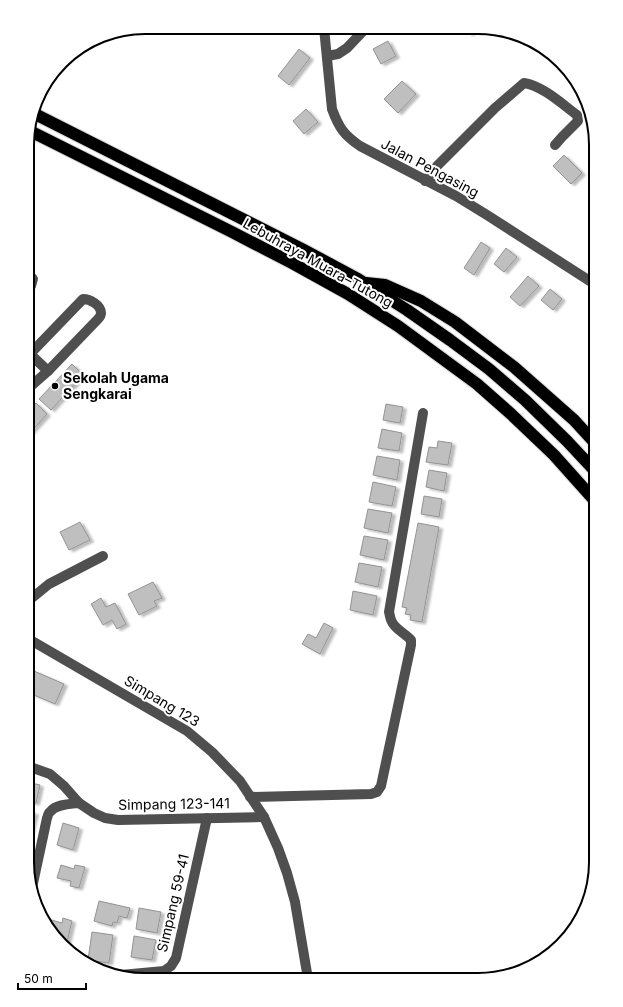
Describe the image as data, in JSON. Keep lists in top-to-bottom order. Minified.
{"streets":{"highway":["Lebuhraya Muara–Tutong"],"street":["Jalan Pengasing","Simpang 123","Simpang 123-141","Simpang 59-41"]},"crossings":[["Simpang 123","Simpang 123-141"],["Simpang 123-141","Simpang 59-41"]],"places":["Sekolah Ugama Sengkarai"],"scale_bar":"50 m"}
